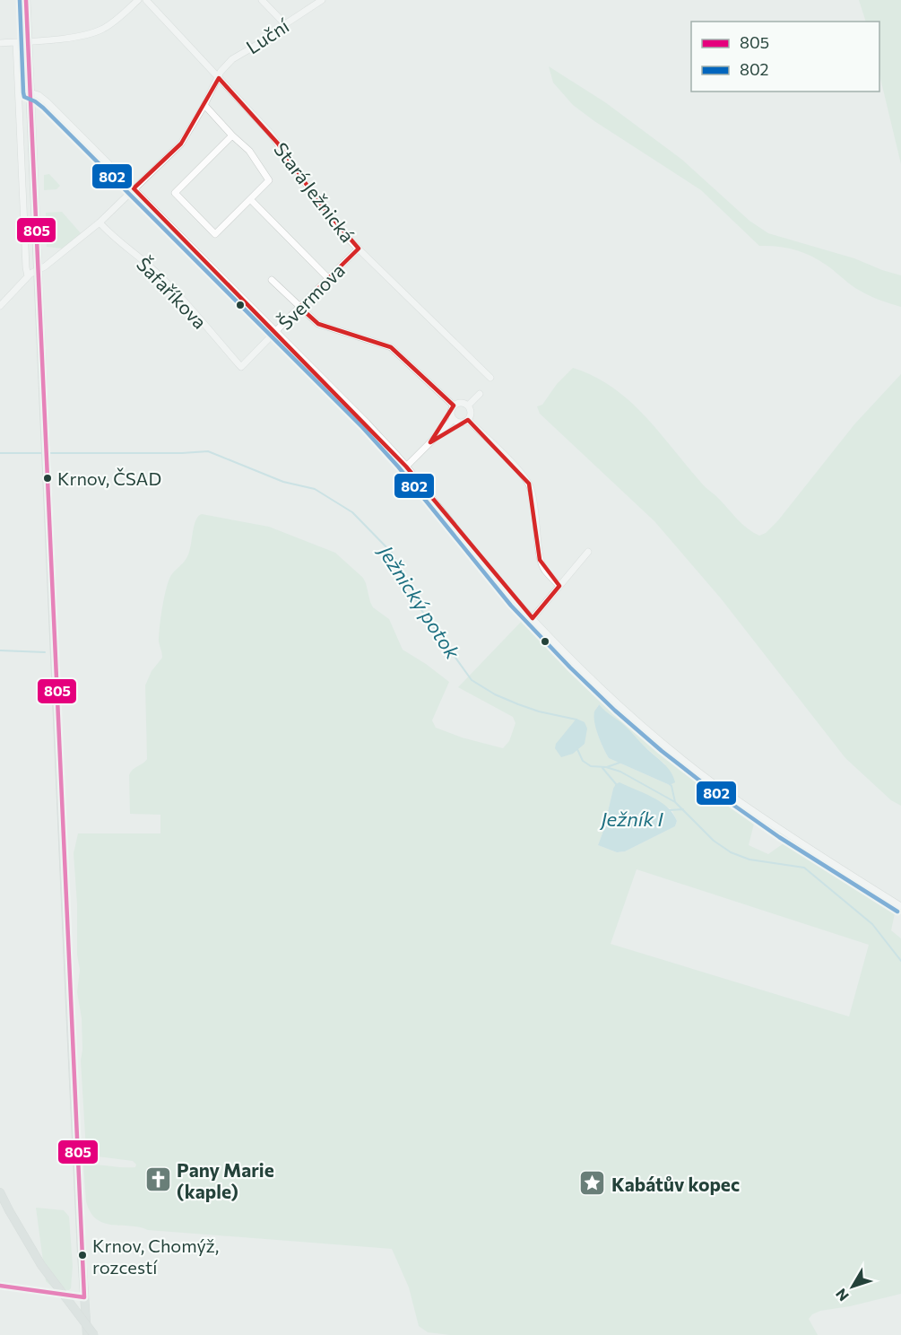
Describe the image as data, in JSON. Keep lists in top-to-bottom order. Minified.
{"streets":{"street":["Luční","Stará Ježnická","Šafaříkova","Švermova"]},"crossings":[["Luční","Stará Ježnická"],["Luční","Šafaříkova"],["Stará Ježnická","Švermova"],["Šafaříkova","Švermova"]],"water":["Ježnický potok","Ježník I"],"places":{"other":["Krnov, ČSAD","Krnov, Chomýž, rozcestí"],"church":["Pany Marie (kaple)"],"place":["Kabátův kopec"]},"lines":["transit line 805","transit line 802"],"legend":["805","802"],"north":"bottom left"}
